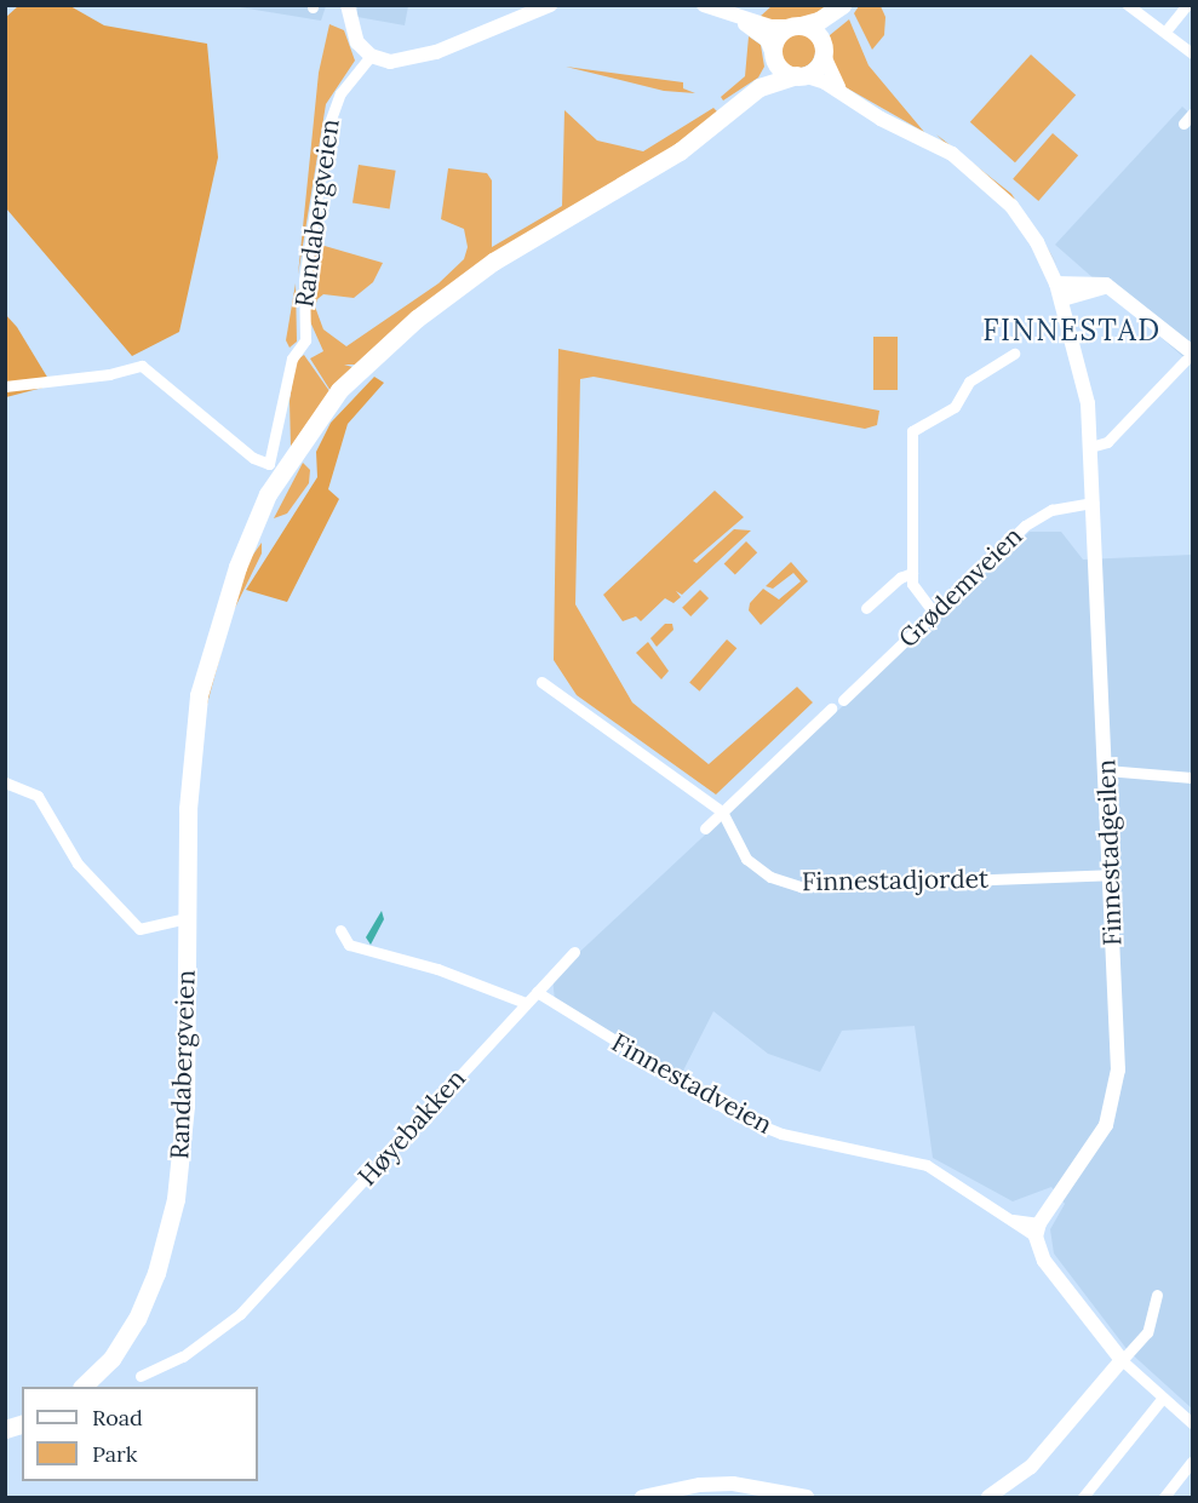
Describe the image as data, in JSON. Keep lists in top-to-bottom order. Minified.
{"streets":{"highway":["Randabergveien"],"main road":["Finnestadgeilen","Finnestadveien"],"street":["Grødemveien","Finnestadjordet","Høyebakken"]},"crossings":[["Randabergveien","Finnestadgeilen"],["Grødemveien","Finnestadgeilen"],["Finnestadgeilen","Finnestadjordet"],["Finnestadgeilen","Finnestadveien"]],"districts":["FINNESTAD"],"legend":["Road","Park"]}
